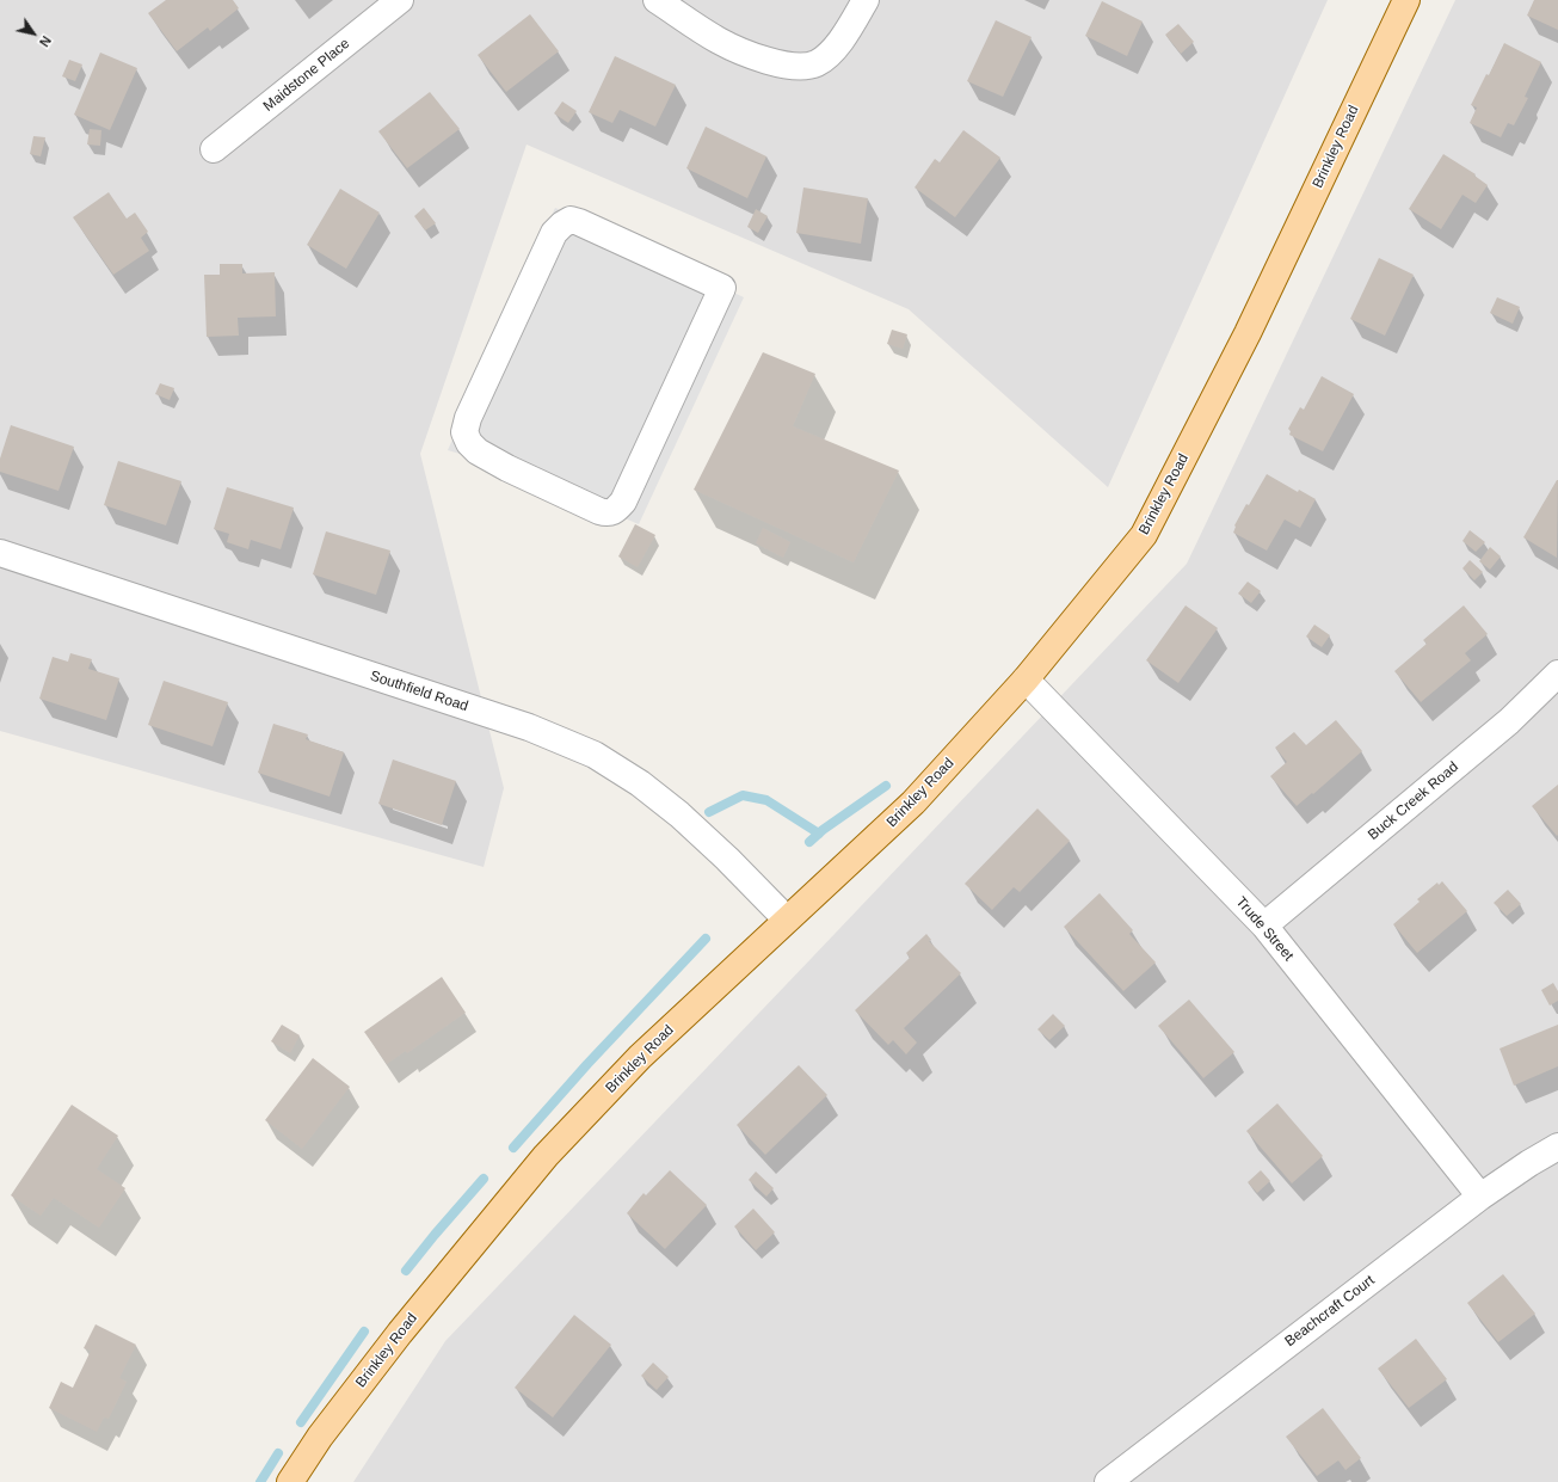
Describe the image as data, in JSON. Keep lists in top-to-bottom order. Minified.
{"streets":{"main road":["Brinkley Road"],"street":["Maidstone Place","Southfield Road","Buck Creek Road","Trude Street","Beachcraft Court"]},"crossings":[["Brinkley Road","Southfield Road"],["Brinkley Road","Trude Street"],["Buck Creek Road","Trude Street"],["Trude Street","Beachcraft Court"]],"north":"bottom right"}
